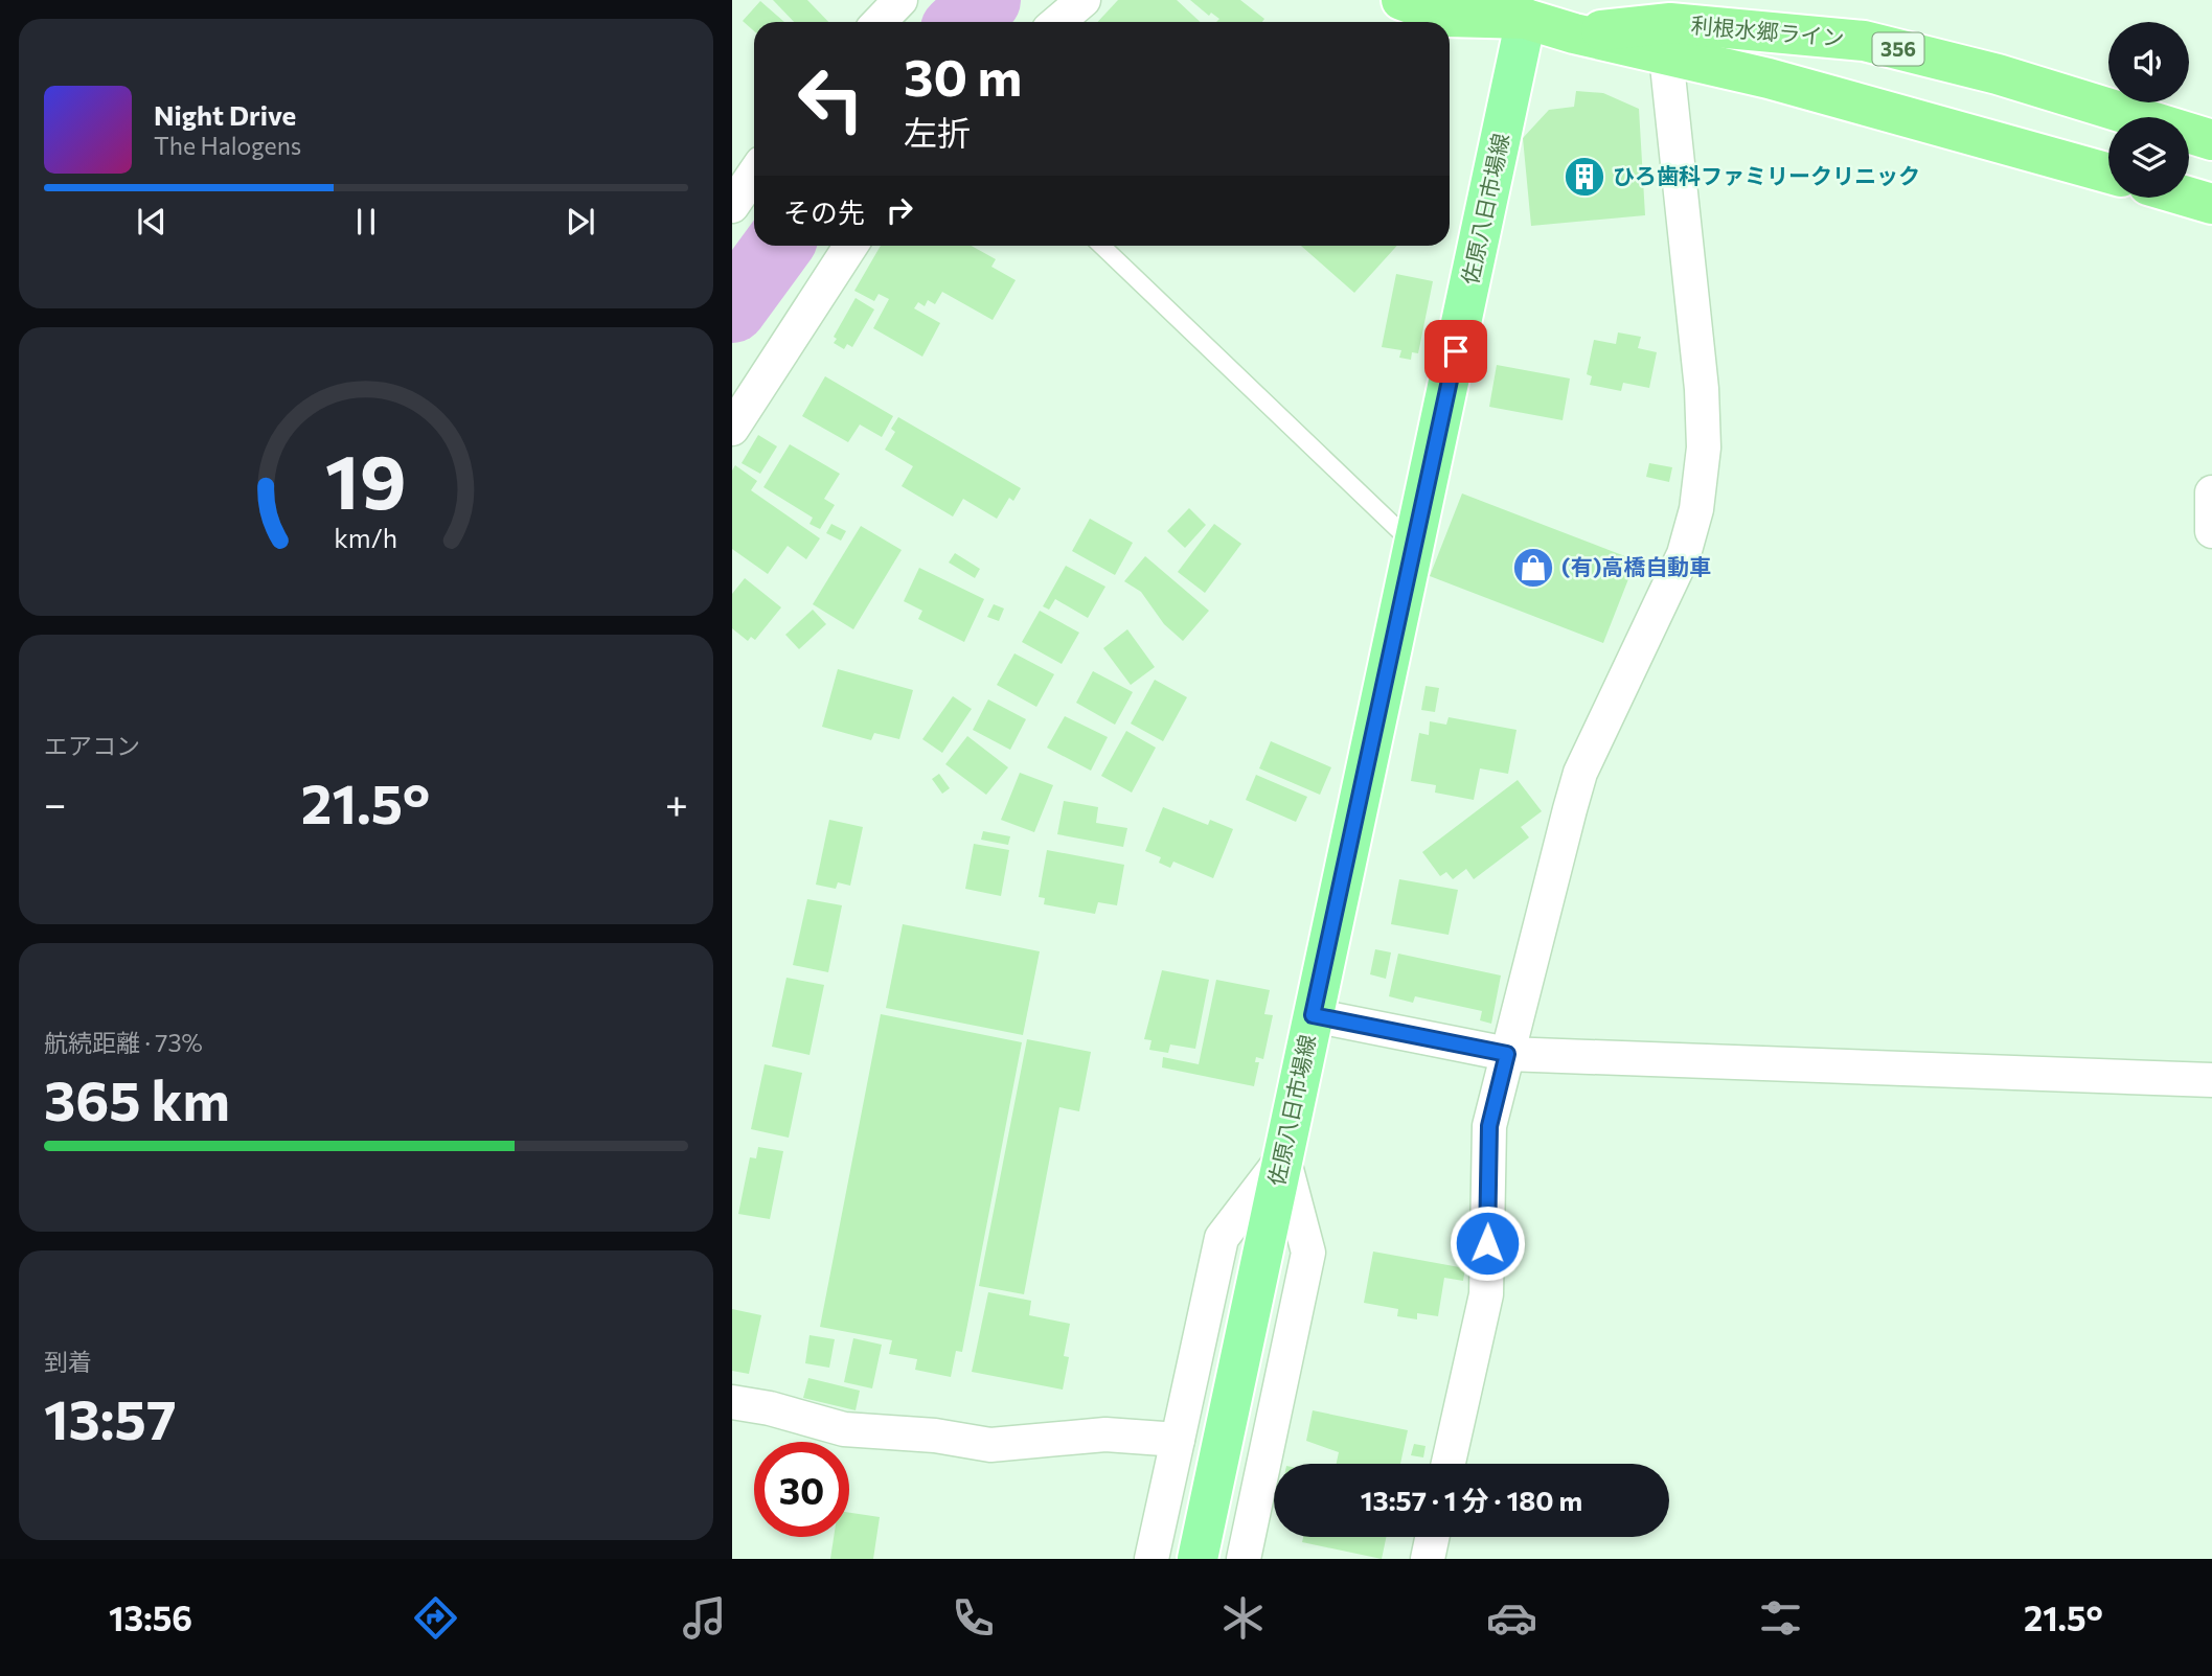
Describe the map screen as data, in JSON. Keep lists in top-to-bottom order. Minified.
{"streets":{"highway":["利根水郷ライン","356"],"main road":["佐原八日市場線"]},"crossings":[["利根水郷ライン","佐原八日市場線"]],"places":{"building":["ひろ歯科ファミリークリニック"],"shop":["(有)高橋自動車"]},"page":{"turn":["30 m","左折"],"song":["Night Drive","The Halogens"],"then":"その先","tile":["エアコン",["航続距離 · 73%","365 km"],["到着","13:57"]],"heat":["−","21.5°","+"],"limit":"30","trip":"13:57 · 1 分 · 180 m","tabs":["13:56","21.5°"],"gauge":["19","km/h"]}}
